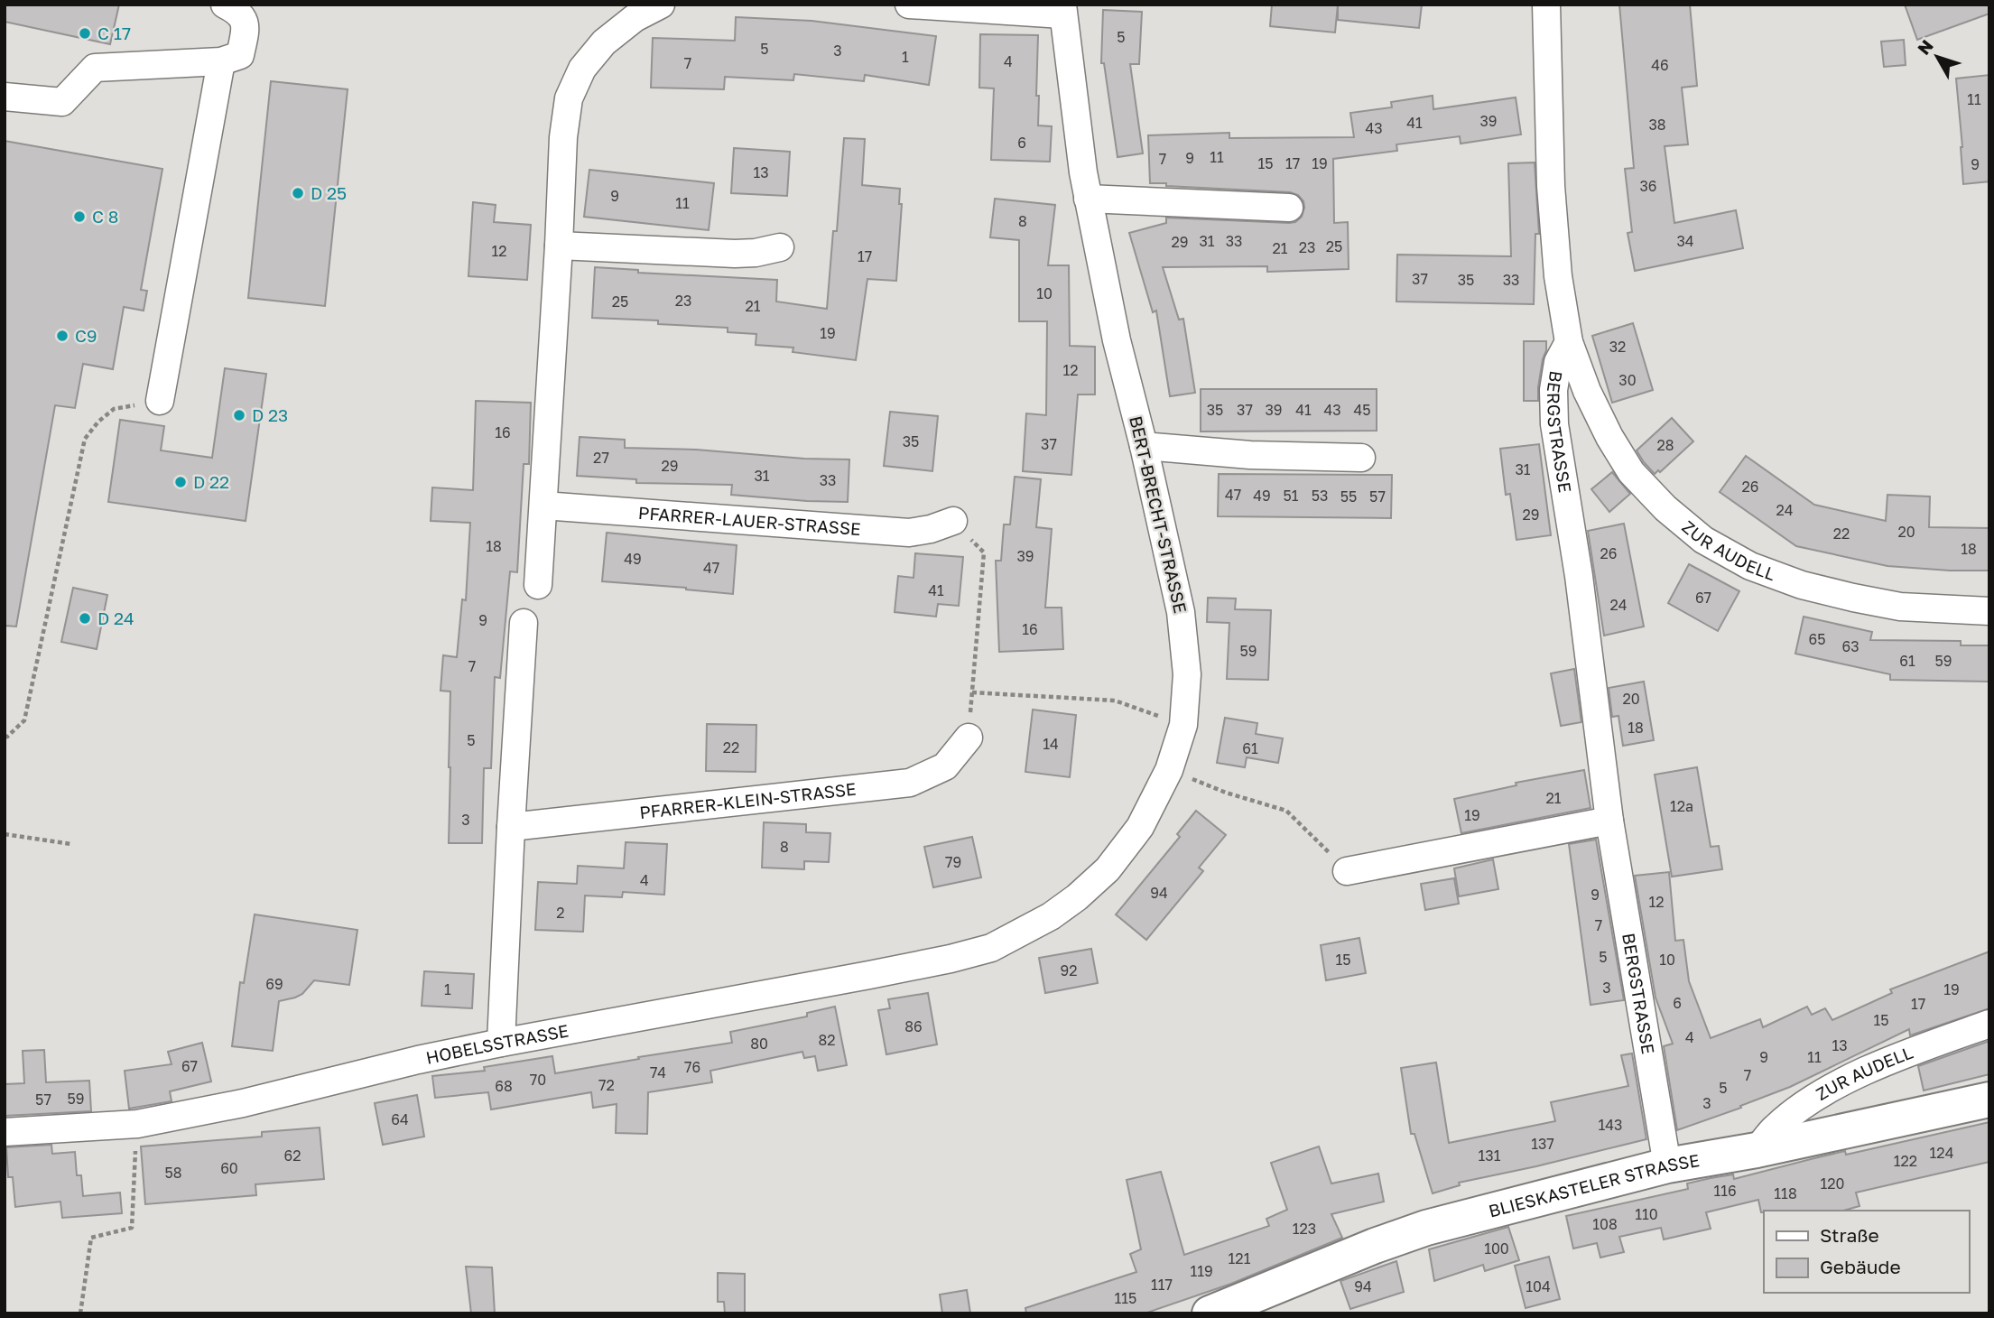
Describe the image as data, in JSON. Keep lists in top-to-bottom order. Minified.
{"streets":{"main road":["BLIESKASTELER STRASSE"],"street":["BERGSTRASSE","BERT-BRECHT-STRASSE","PFARRER-LAUER-STRASSE","ZUR AUDELL","PFARRER-KLEIN-STRASSE","HOBELSSTRASSE"]},"crossings":[["BERGSTRASSE","ZUR AUDELL"],["BERGSTRASSE","BLIESKASTELER STRASSE"],["BERT-BRECHT-STRASSE","HOBELSSTRASSE"],["ZUR AUDELL","BLIESKASTELER STRASSE"]],"places":["C 17","D 25","C 8","C9","D 23","D 22","D 24"],"house_numbers":["5","5","3","1","4","7","46","11","39","41","38","43","6","11","9","7","15","17","19","9","13","36","9","11","8","31","33","34","29","25","23","21","12","17","37","35","33","10","23","25","21","19","32","12","30","35","37","39","41","43","45","16","35","37","28","27","29","31","31","33","26","47","49","51","53","55","57","24","29","20","22","18","18","26","39","49","47","41","67","24","9","16","65","63","59","61","59","7","20","18","5","14","22","61","21","12a","19","3","8","79","4","94","9","12","2","7","5","15","10","92","69","3","1","19","6","17","15","86","4","82","80","13","9","11","67","76","74","7","70","72","68","5","59","57","3","64","143","137","124","62","131","122","60","58","120","116","118","110","108","123","100","121","119","117","94","104","115"],"legend":["Straße","Gebäude"],"north":"top left"}
